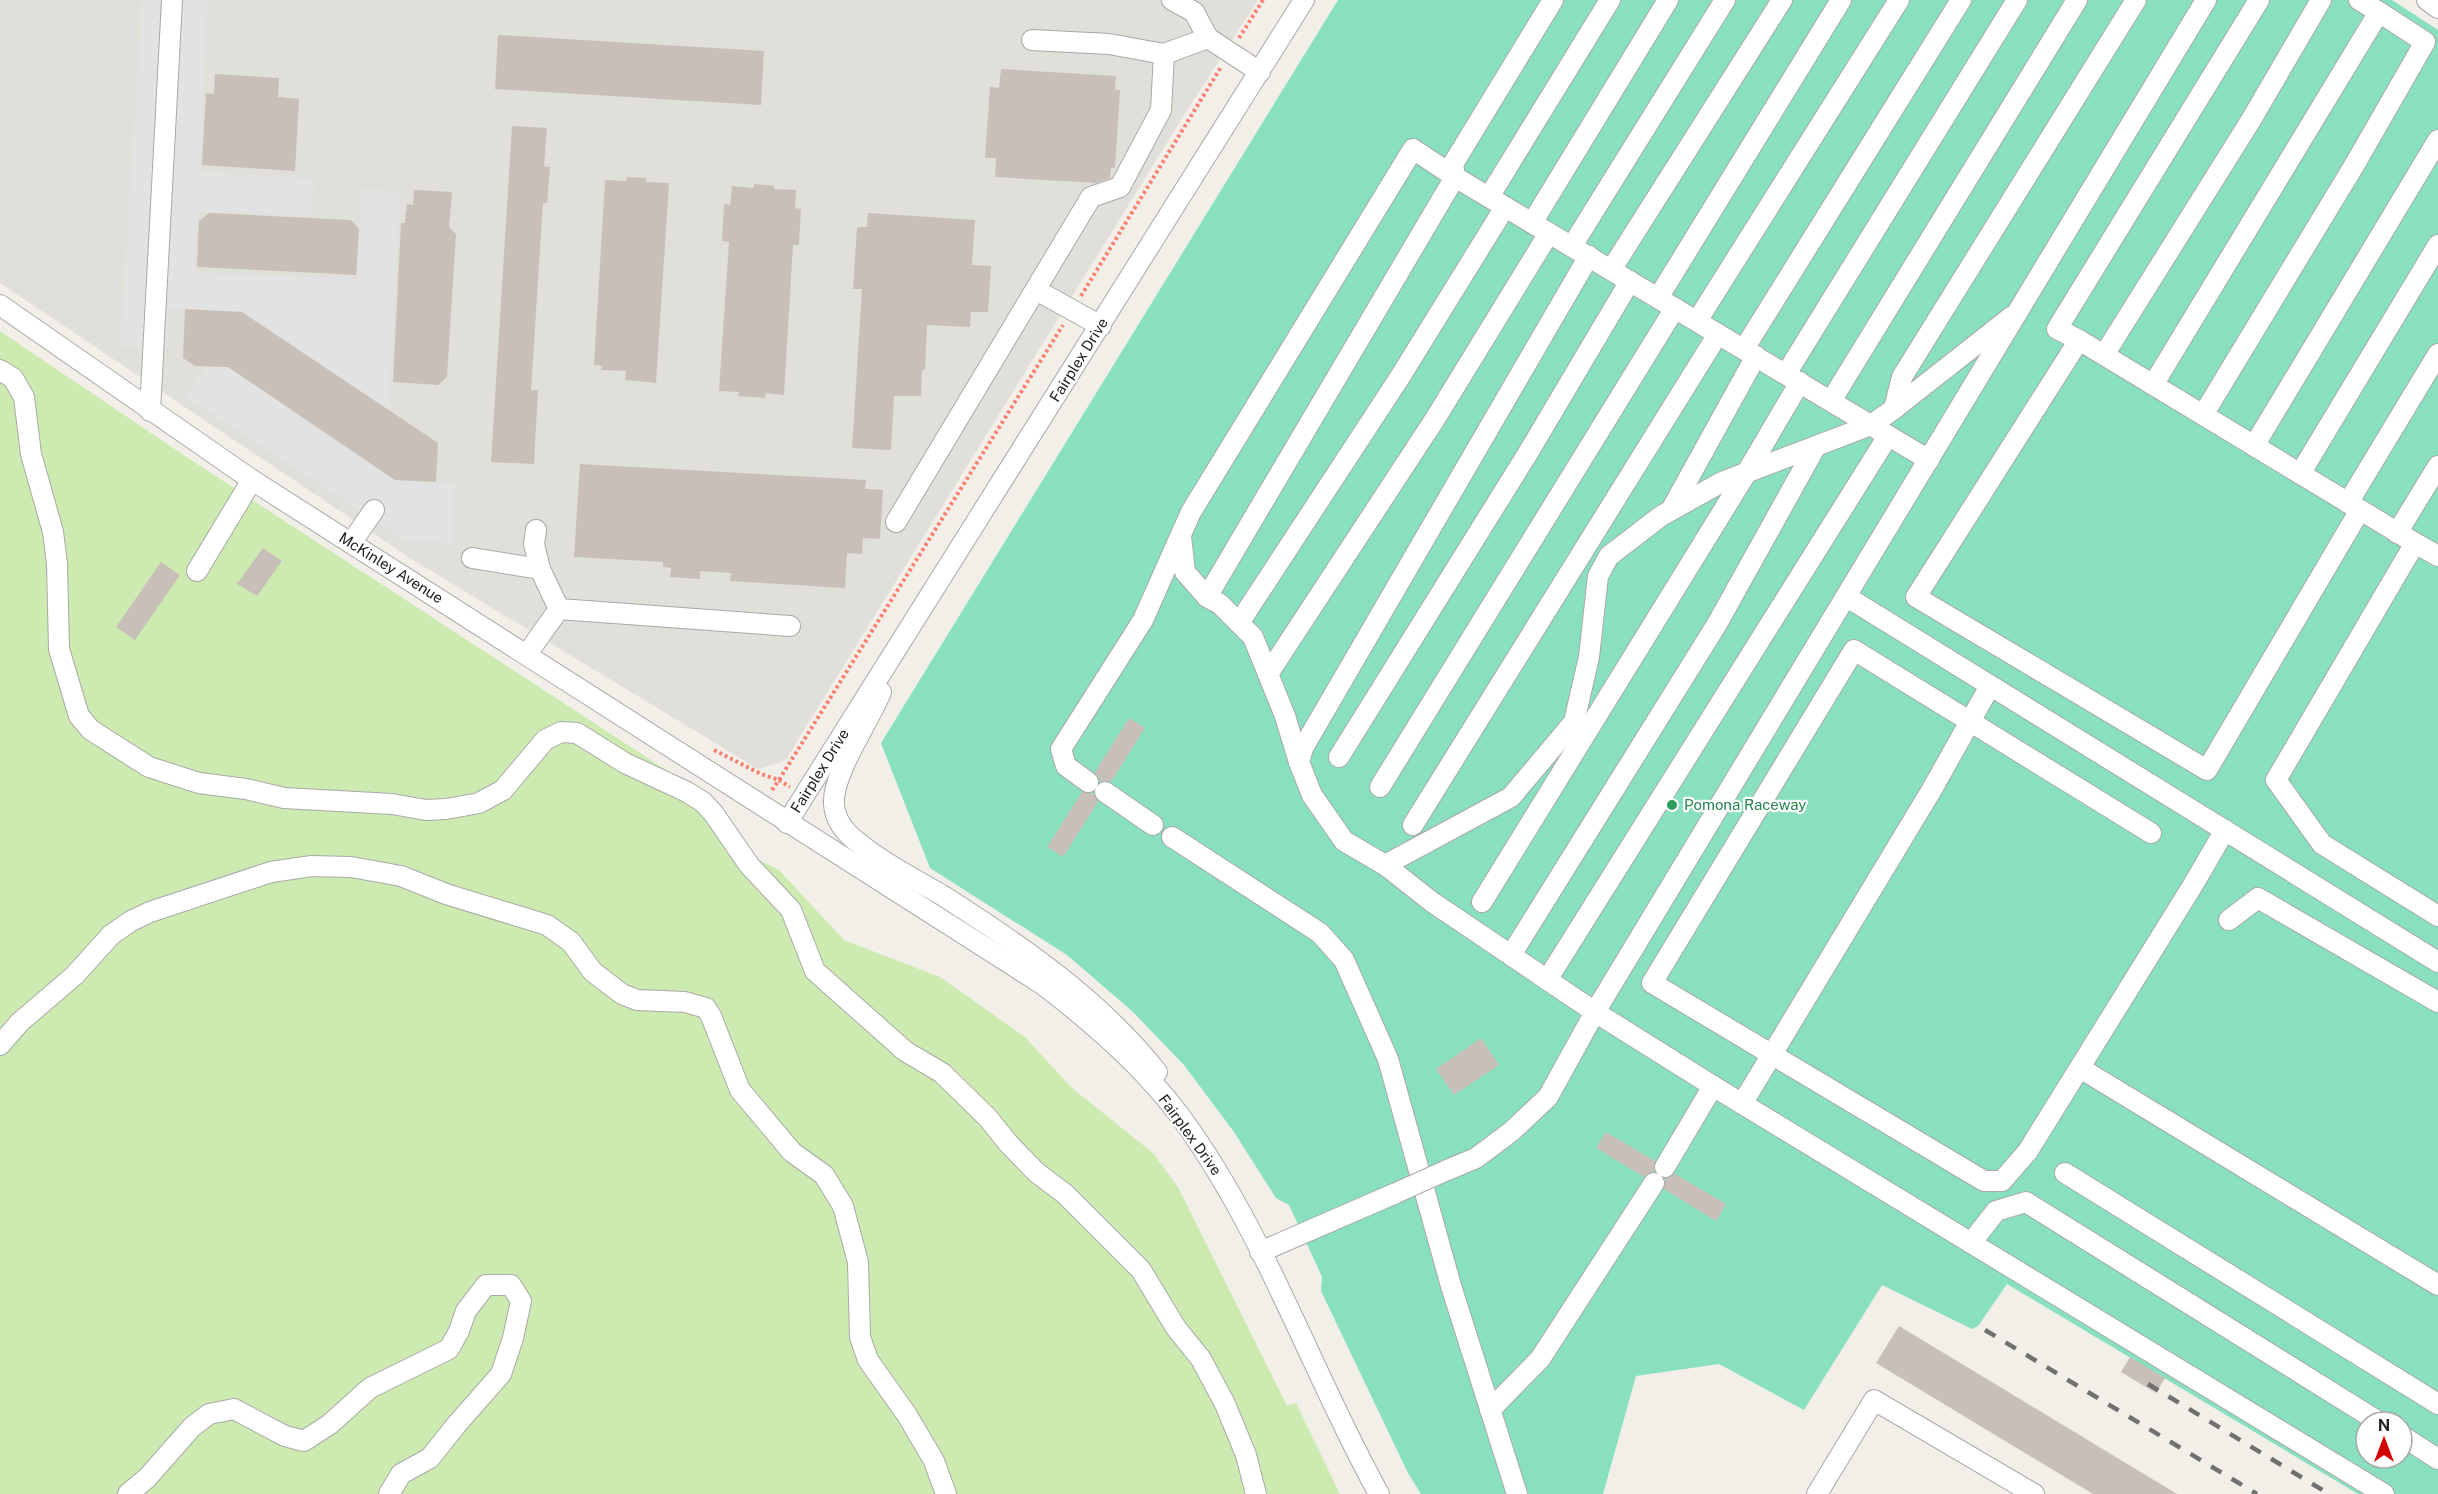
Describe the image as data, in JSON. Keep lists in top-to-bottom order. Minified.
{"streets":{"street":["Fairplex Drive","McKinley Avenue"]},"crossings":[["Fairplex Drive","McKinley Avenue"]],"places":["Pomona Raceway"],"north":"top"}
